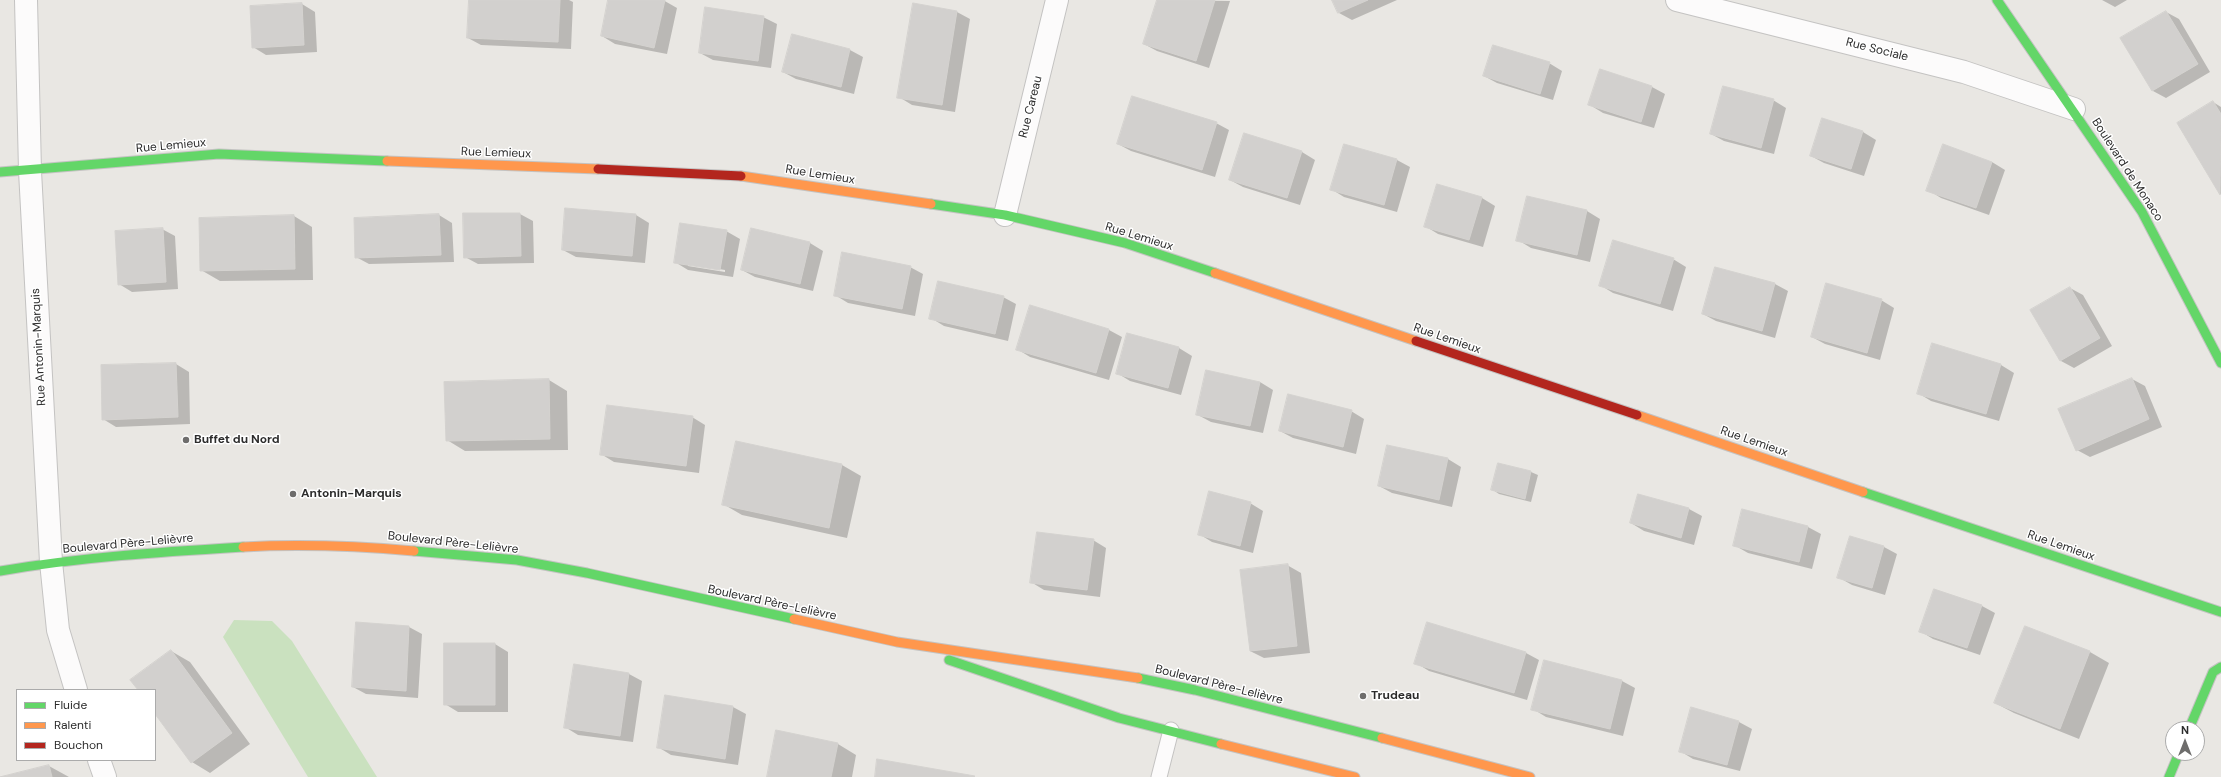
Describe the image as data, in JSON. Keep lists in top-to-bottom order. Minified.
{"streets":{"street":["Rue Sociale","Rue Careau","Rue Lemieux","Boulevard de Monaco","Rue Antonin-Marquis","Boulevard Père-Lelièvre"]},"crossings":[["Rue Sociale","Boulevard de Monaco"],["Rue Careau","Rue Lemieux"],["Rue Lemieux","Rue Antonin-Marquis"],["Rue Antonin-Marquis","Boulevard Père-Lelièvre"]],"places":["Buffet du Nord","Antonin-Marquis","Trudeau"],"legend":["Fluide","Ralenti","Bouchon"],"north":"top"}
